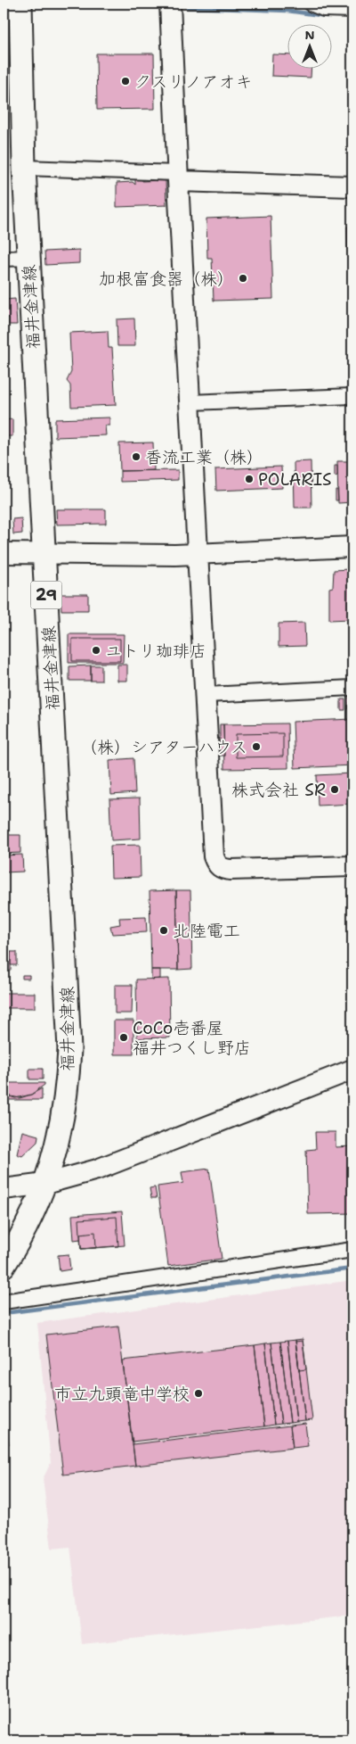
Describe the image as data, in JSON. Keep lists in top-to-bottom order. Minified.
{"streets":{"main road":["福井金津線","29"]},"places":["クスリノアオキ","加根富食器（株）","香流工業（株）","POLARIS","ユトリ珈琲店","（株）シアターハウス","株式会社 SR","北陸電工","CoCo壱番屋 福井つくし野店","市立九頭竜中学校"],"north":"top"}
